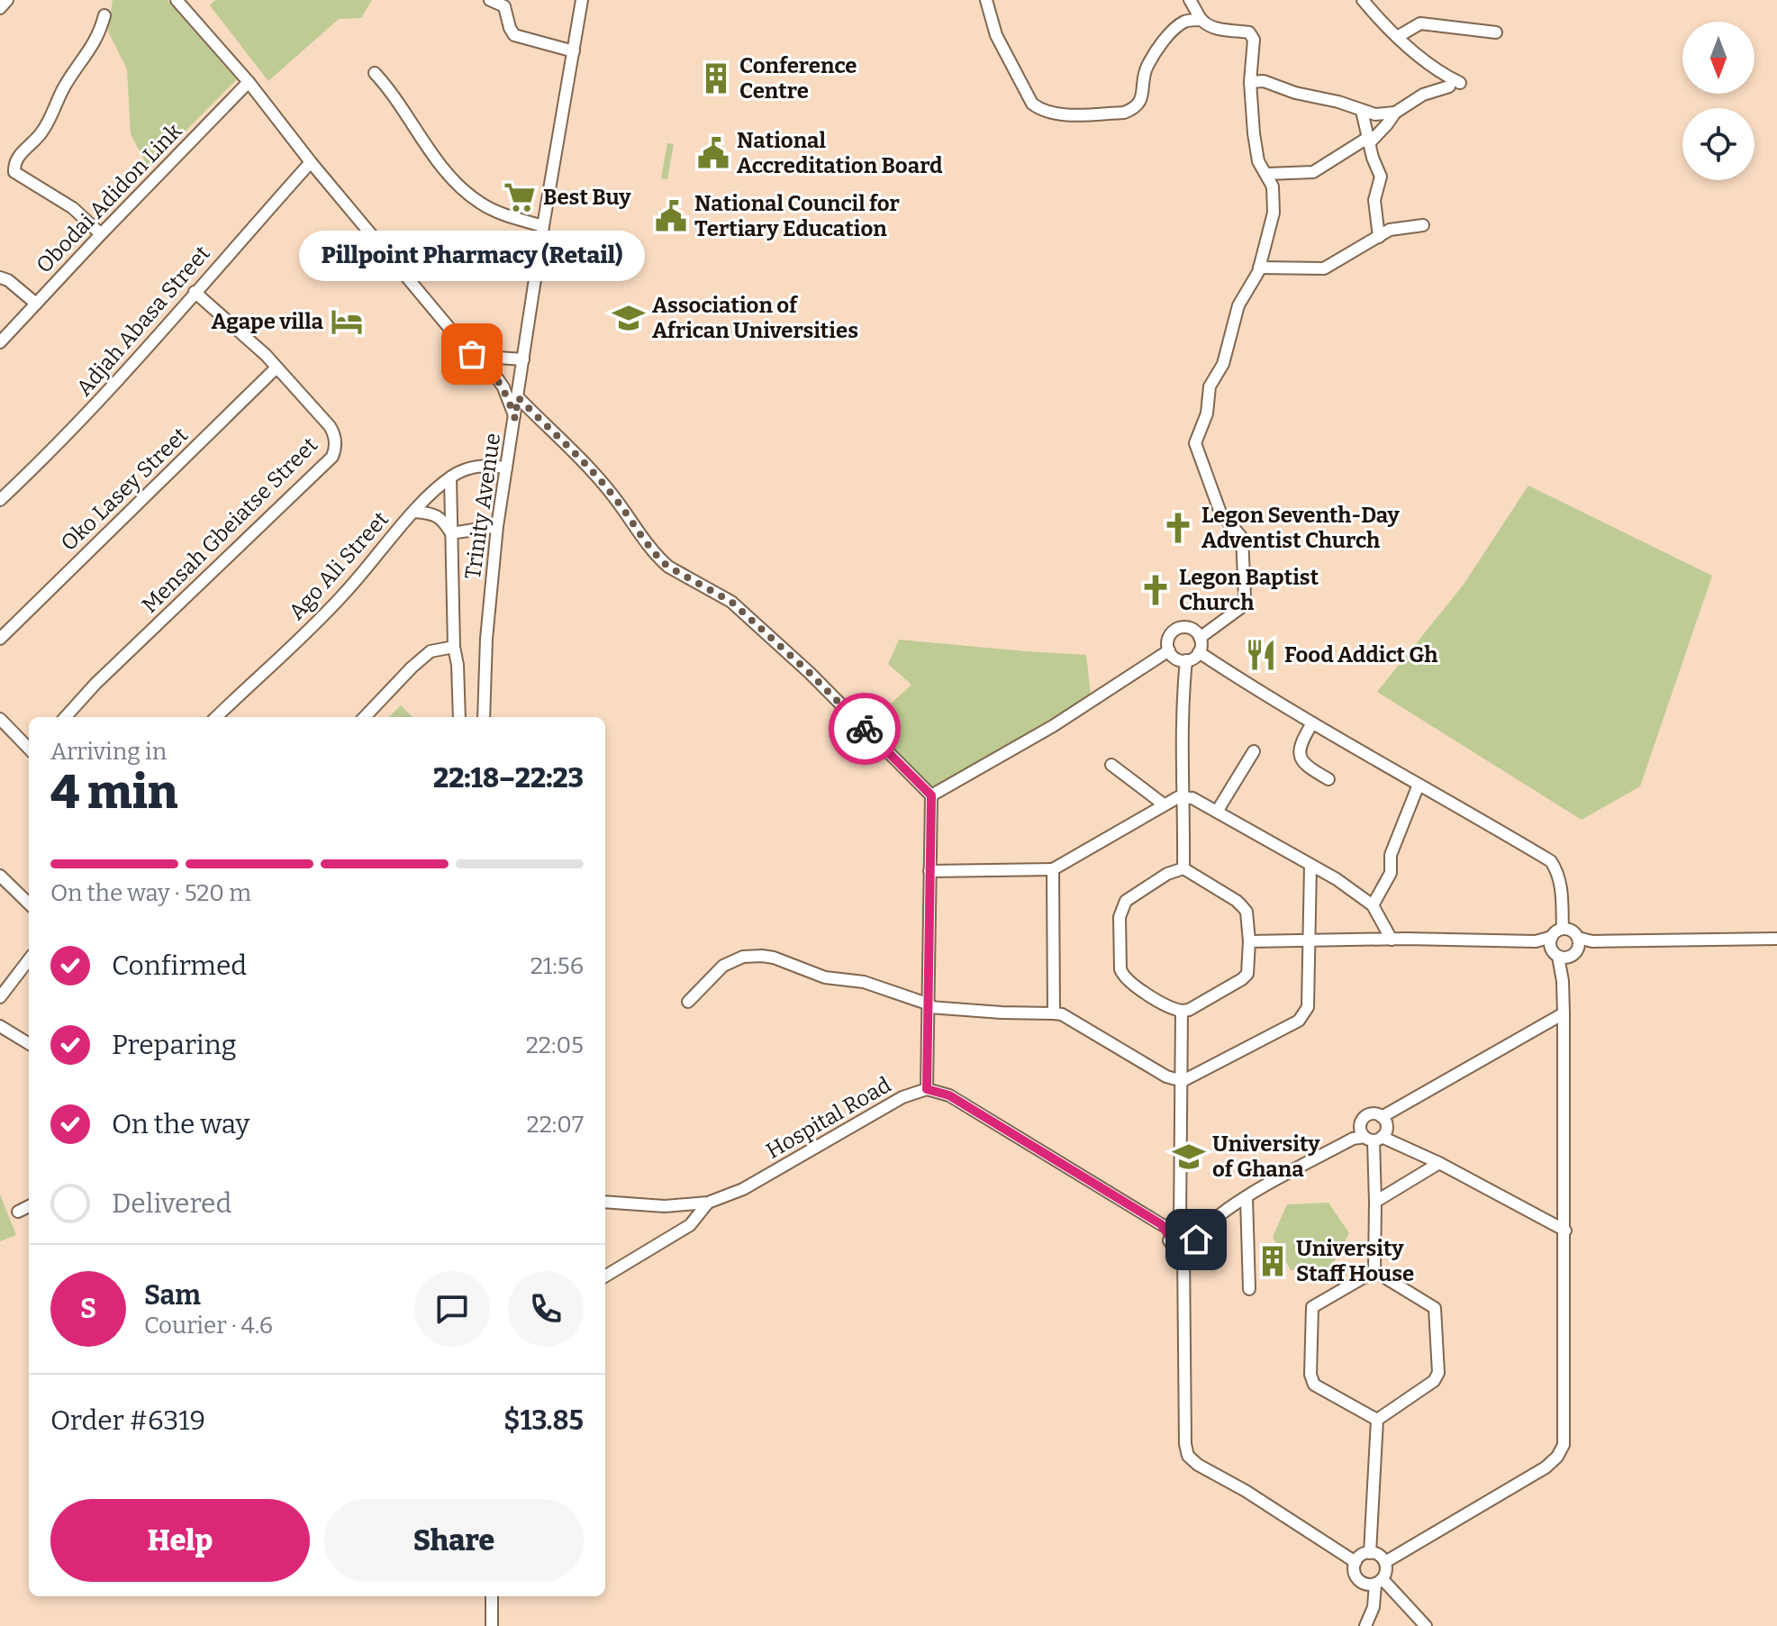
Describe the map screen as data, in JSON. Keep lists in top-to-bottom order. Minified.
{"streets":{"street":["Obodai Adidon Link","Adjah Abasa Street","Oko Lasey Street","Trinity Avenue","Mensah Gbeiatse Street","Ago Ali Street","Hospital Road"]},"crossings":[["Adjah Abasa Street","Mensah Gbeiatse Street"],["Oko Lasey Street","Mensah Gbeiatse Street"],["Trinity Avenue","Ago Ali Street"]],"places":{"building":["Conference Centre","University Staff House"],"public building":["National Accreditation Board","National Council for Tertiary Education"],"supermarket":["Best Buy"],"school or university":["Association of African Universities","University of Ghana"],"hotel":["Agape villa"],"other":["Pillpoint Pharmacy (Retail)"],"church":["Legon Seventh-Day Adventist Church","Legon Baptist Church"],"restaurant":["Food Addict Gh"]},"north":"bottom","page":{"bubble":"Pillpoint Pharmacy (Retail)","heading":["4 min","Arriving in","22:18–22:23"],"panel":["Sam","Courier · 4.6","Order #6319","$13.85"],"bar":"On the way · 520 m","list":[["Confirmed","21:56"],["Preparing","22:05"],["On the way","22:07"],"Delivered"],"round":"S","buttons":["Help","Share"]}}
